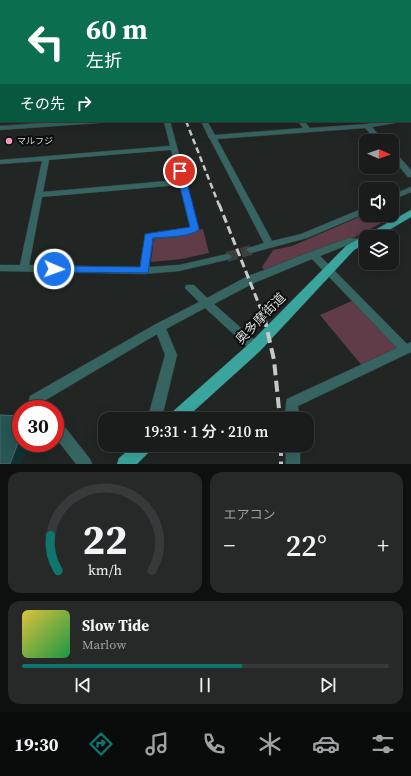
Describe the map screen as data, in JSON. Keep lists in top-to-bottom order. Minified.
{"streets":{"main road":["奥多摩街道"]},"places":["マルフジ"],"north":"right","page":{"turn":["60 m","左折"],"then":"その先","limit":"30","trip":"19:31 · 1 分 · 210 m","tile":"エアコン","heat":["−","22°","+"],"song":["Slow Tide","Marlow"],"tabs":"19:30","gauge":["22","km/h"]}}
